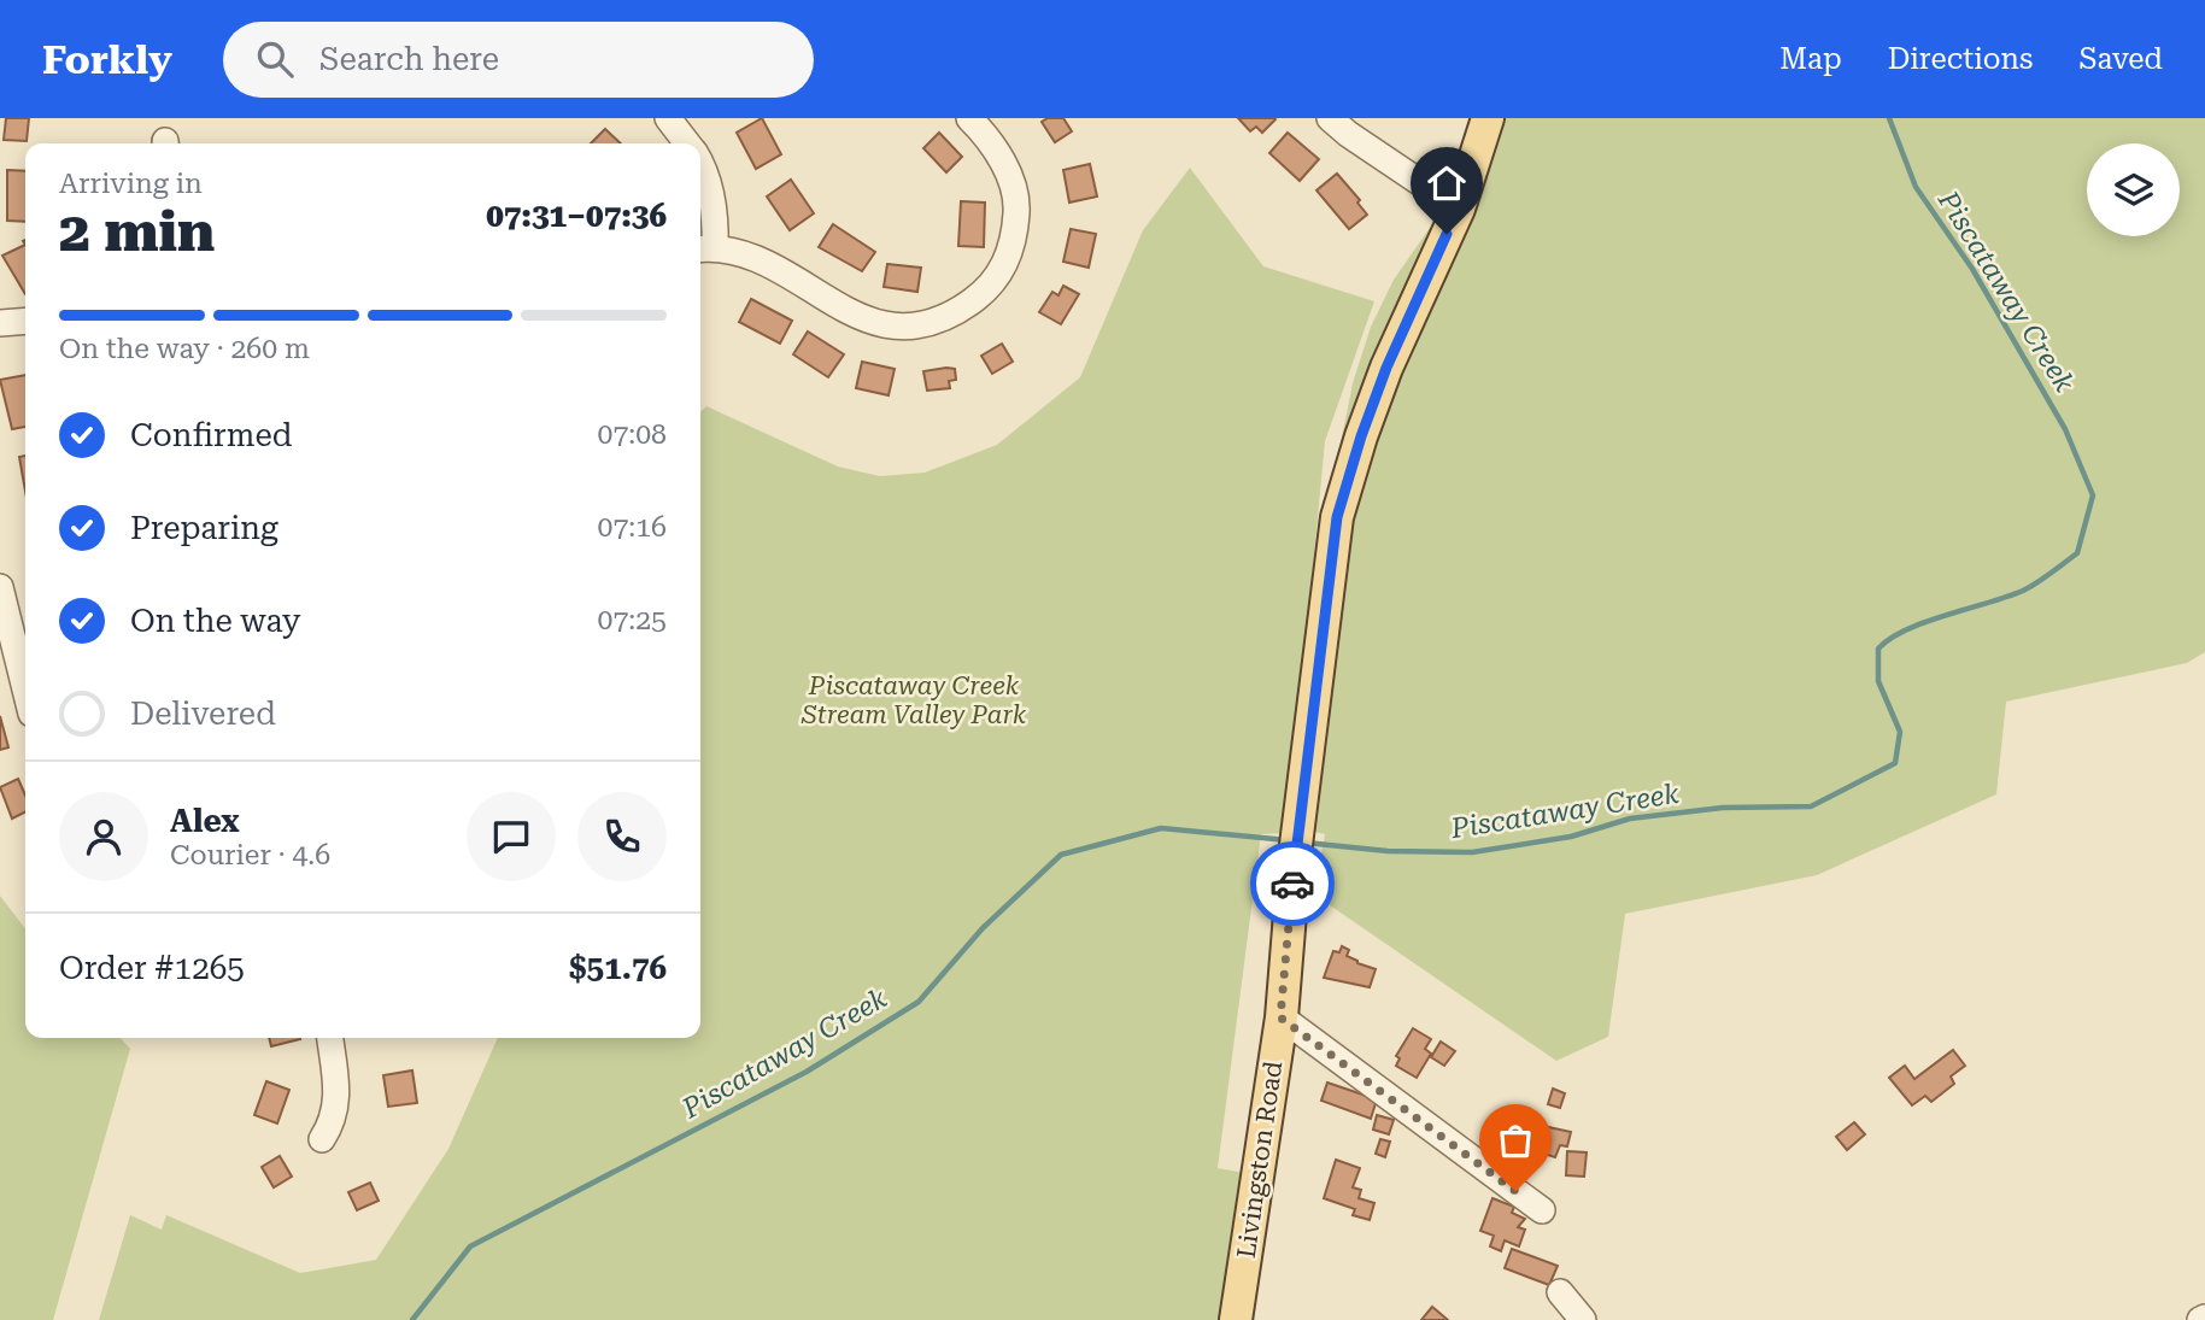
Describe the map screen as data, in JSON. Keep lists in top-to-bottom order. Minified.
{"streets":{"main road":["Livingston Road"]},"water":["Piscataway Creek"],"parks":["Piscataway Creek Stream Valley Park"],"page":{"header":"Forkly","search":"Search here","nav":["Map","Directions","Saved"],"heading":["2 min","Arriving in","07:31–07:36"],"panel":["Alex","Courier · 4.6","Order #1265","$51.76"],"bar":"On the way · 260 m","list":[["Confirmed","07:08"],["Preparing","07:16"],["On the way","07:25"],"Delivered"]}}
